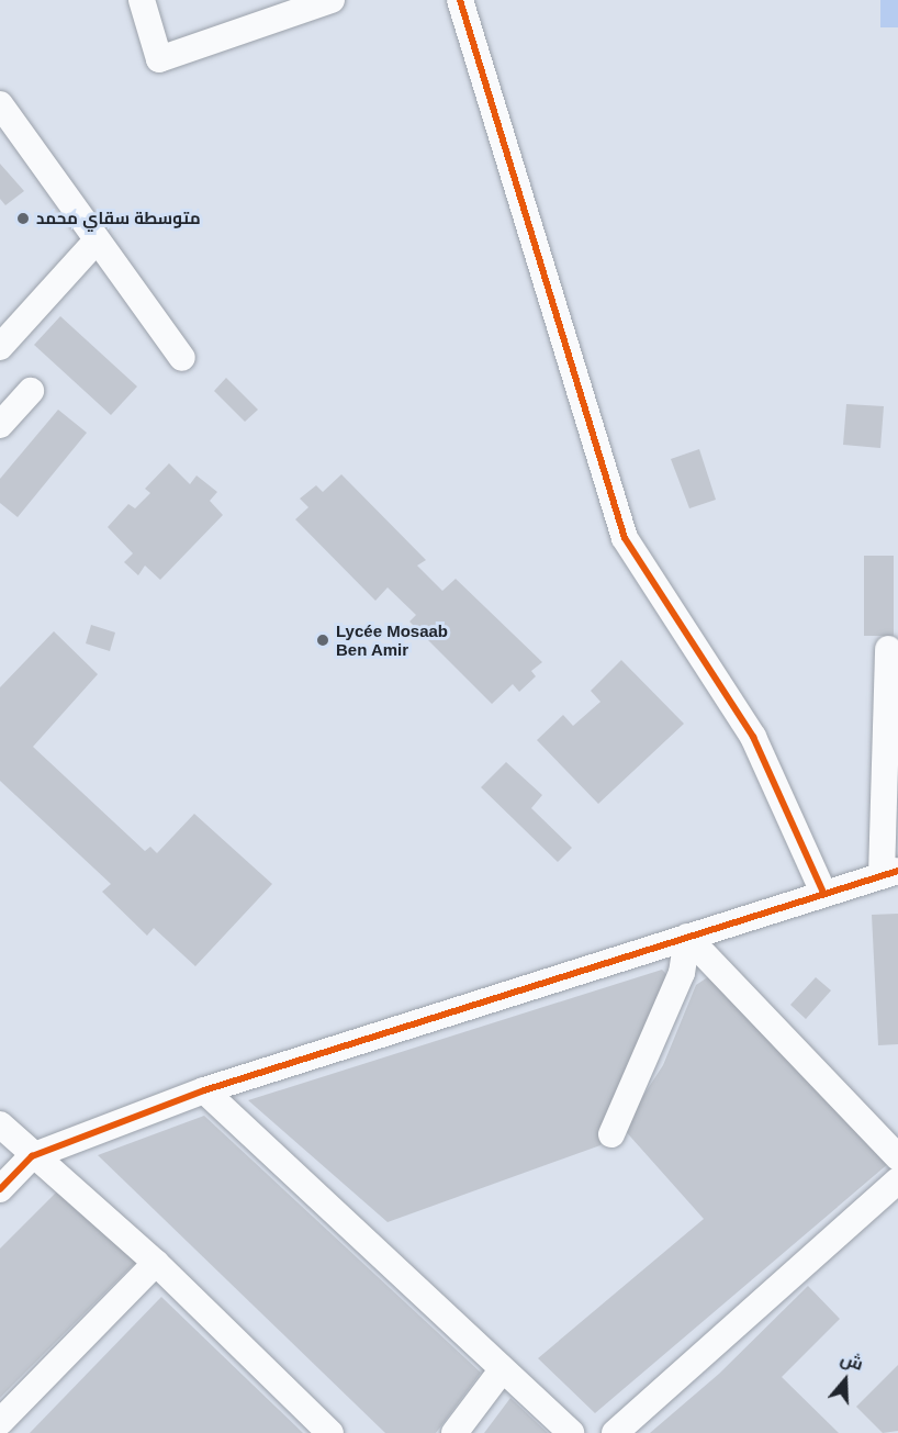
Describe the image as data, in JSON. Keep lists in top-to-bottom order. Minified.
{"places":["متوسطة سقاي محمد","Lycée Mosaab Ben Amir"],"north":"top"}
